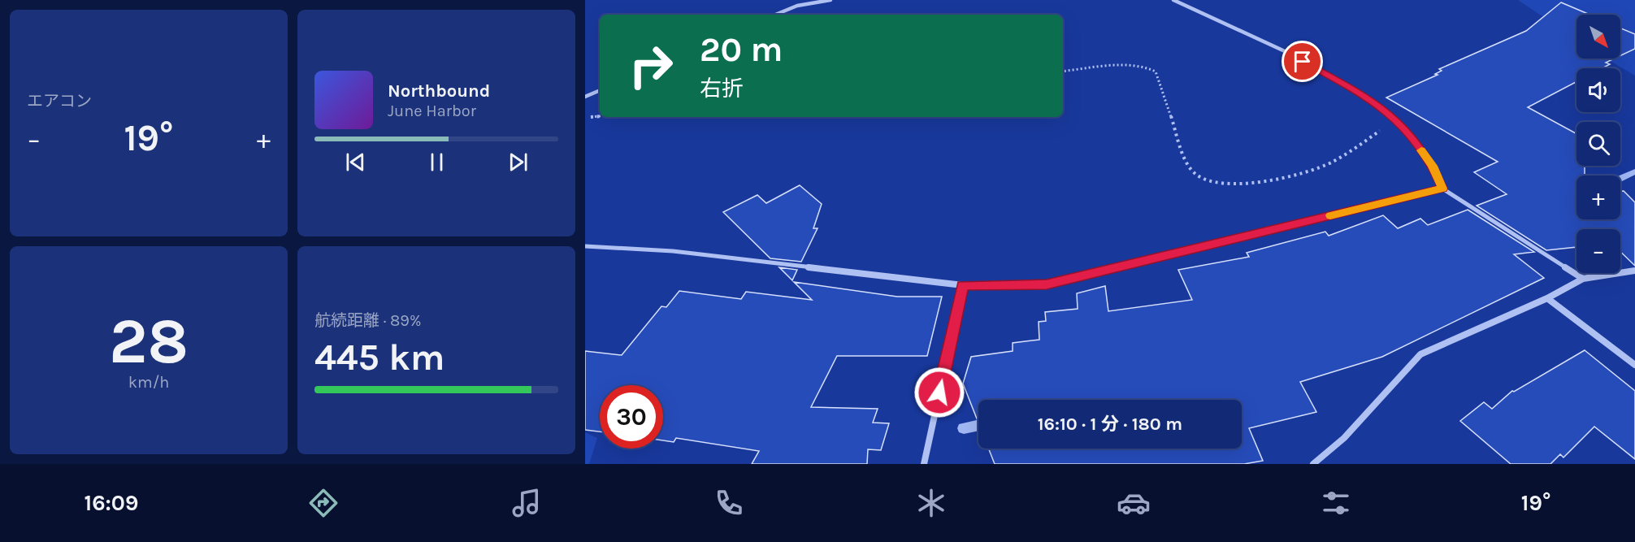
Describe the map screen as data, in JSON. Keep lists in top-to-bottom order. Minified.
{"north":"bottom right","page":{"tile":["エアコン",["28","km/h"],["航続距離 · 89%","445 km"]],"map_buttons":["+","−"],"turn":["20 m","右折"],"song":["Northbound","June Harbor"],"heat":["−","19°","+"],"limit":"30","trip":"16:10 · 1 分 · 180 m","tabs":["16:09","19°"]}}
